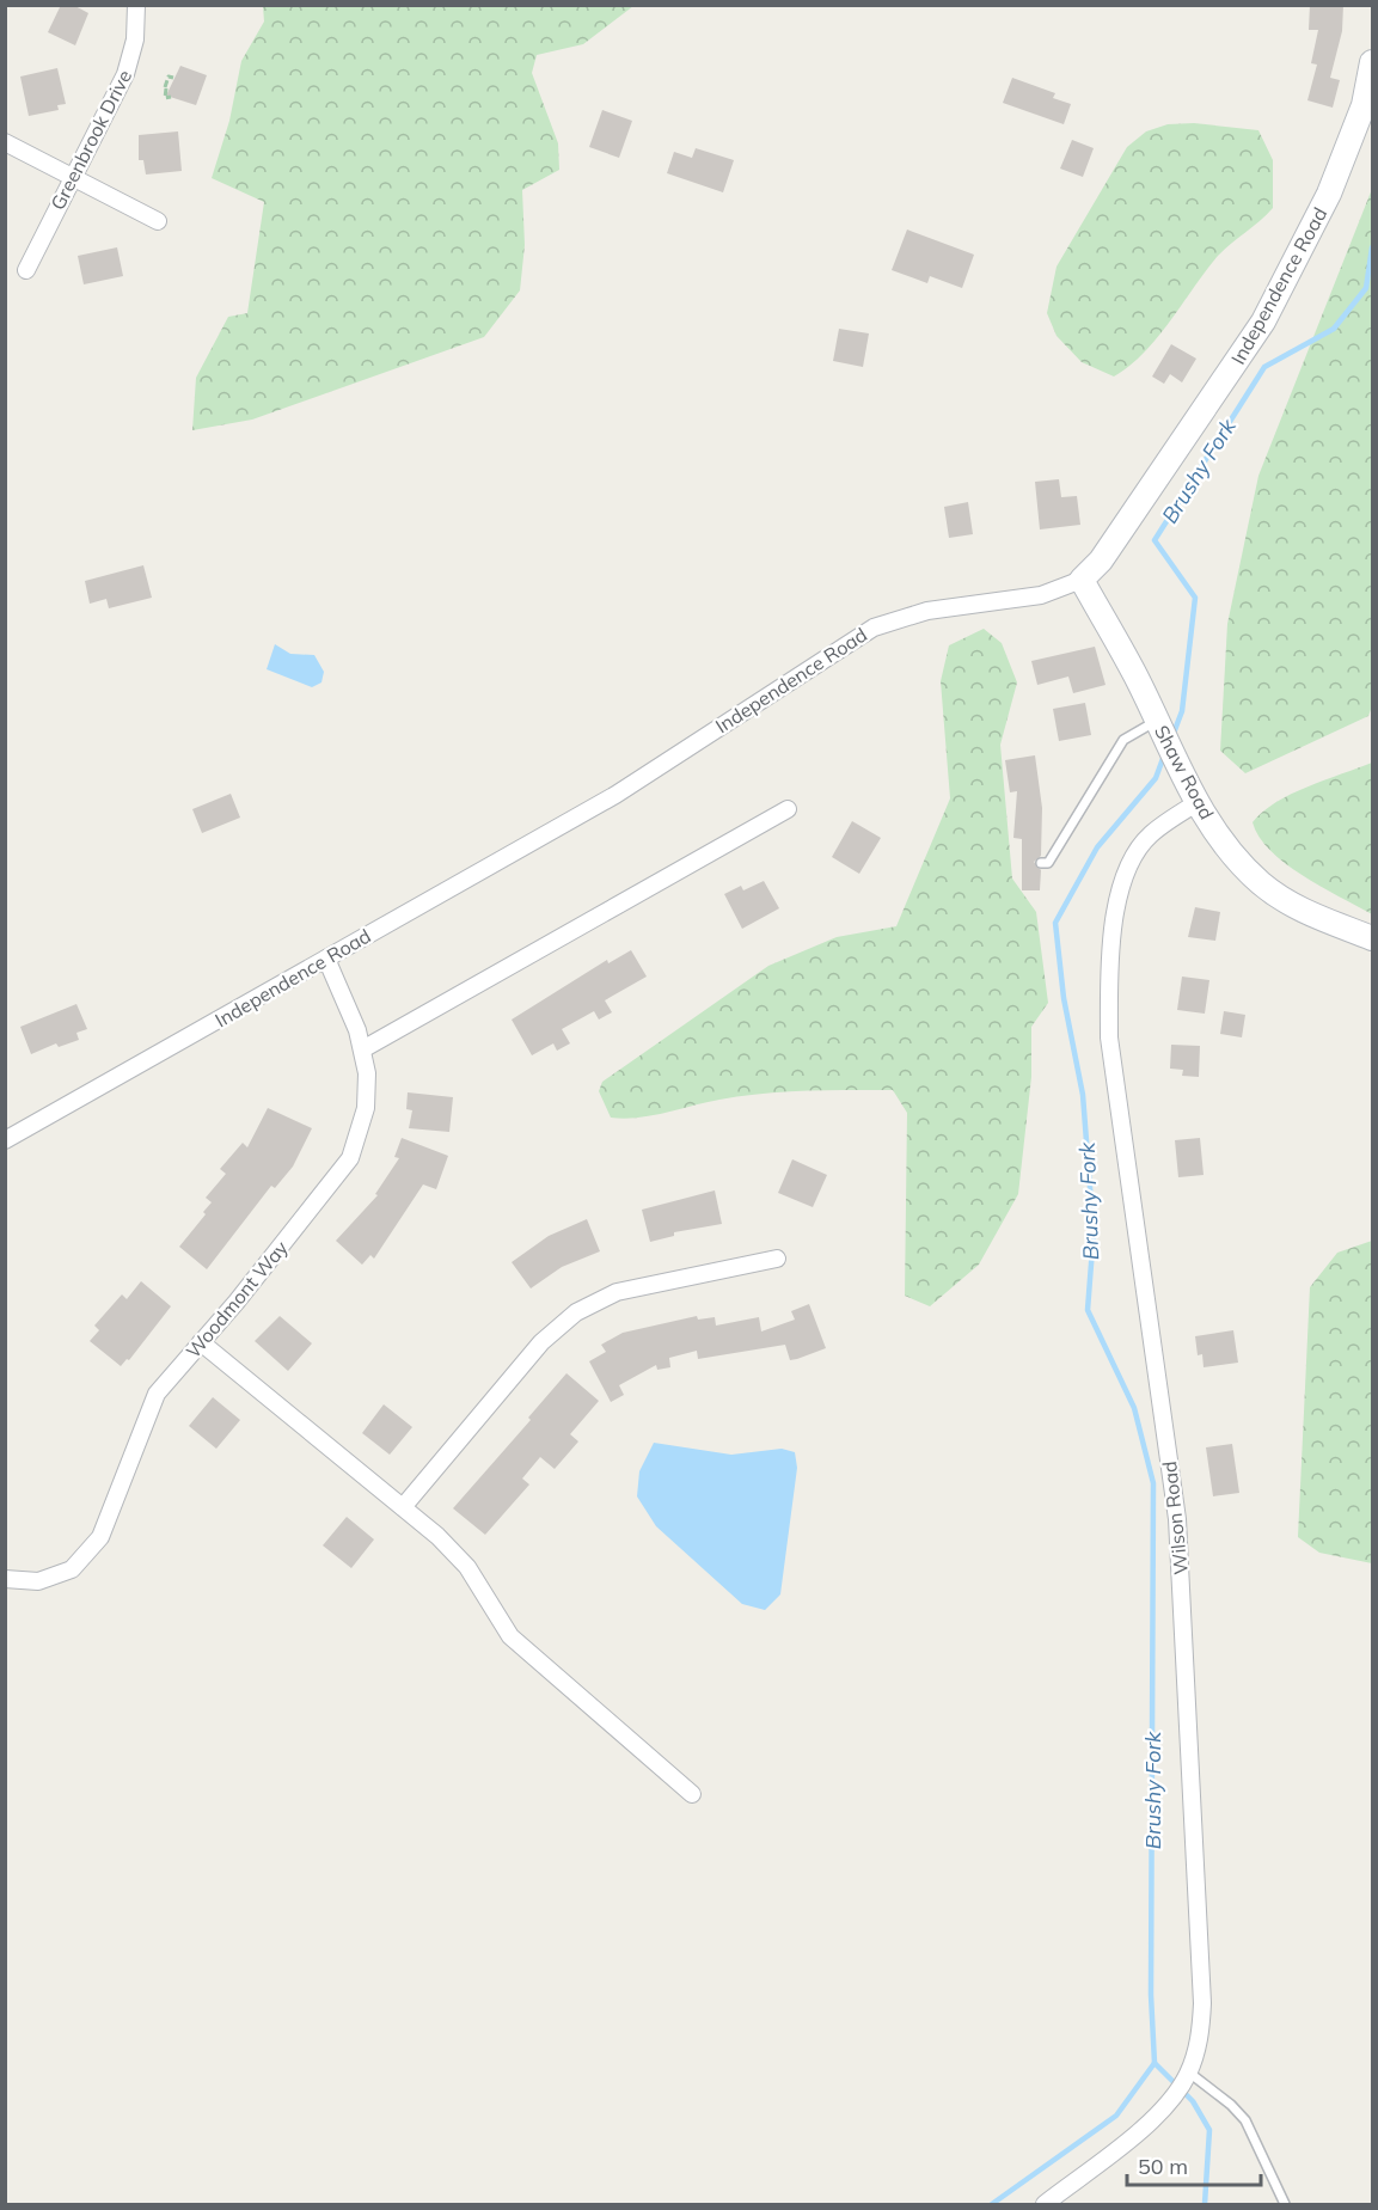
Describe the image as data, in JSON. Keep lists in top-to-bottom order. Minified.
{"streets":{"main road":["Independence Road","Shaw Road"],"street":["Greenbrook Drive","Woodmont Way","Wilson Road"]},"crossings":[["Independence Road","Shaw Road"],["Independence Road","Woodmont Way"],["Shaw Road","Wilson Road"]],"water":["Brushy Fork"],"scale_bar":"50 m"}
